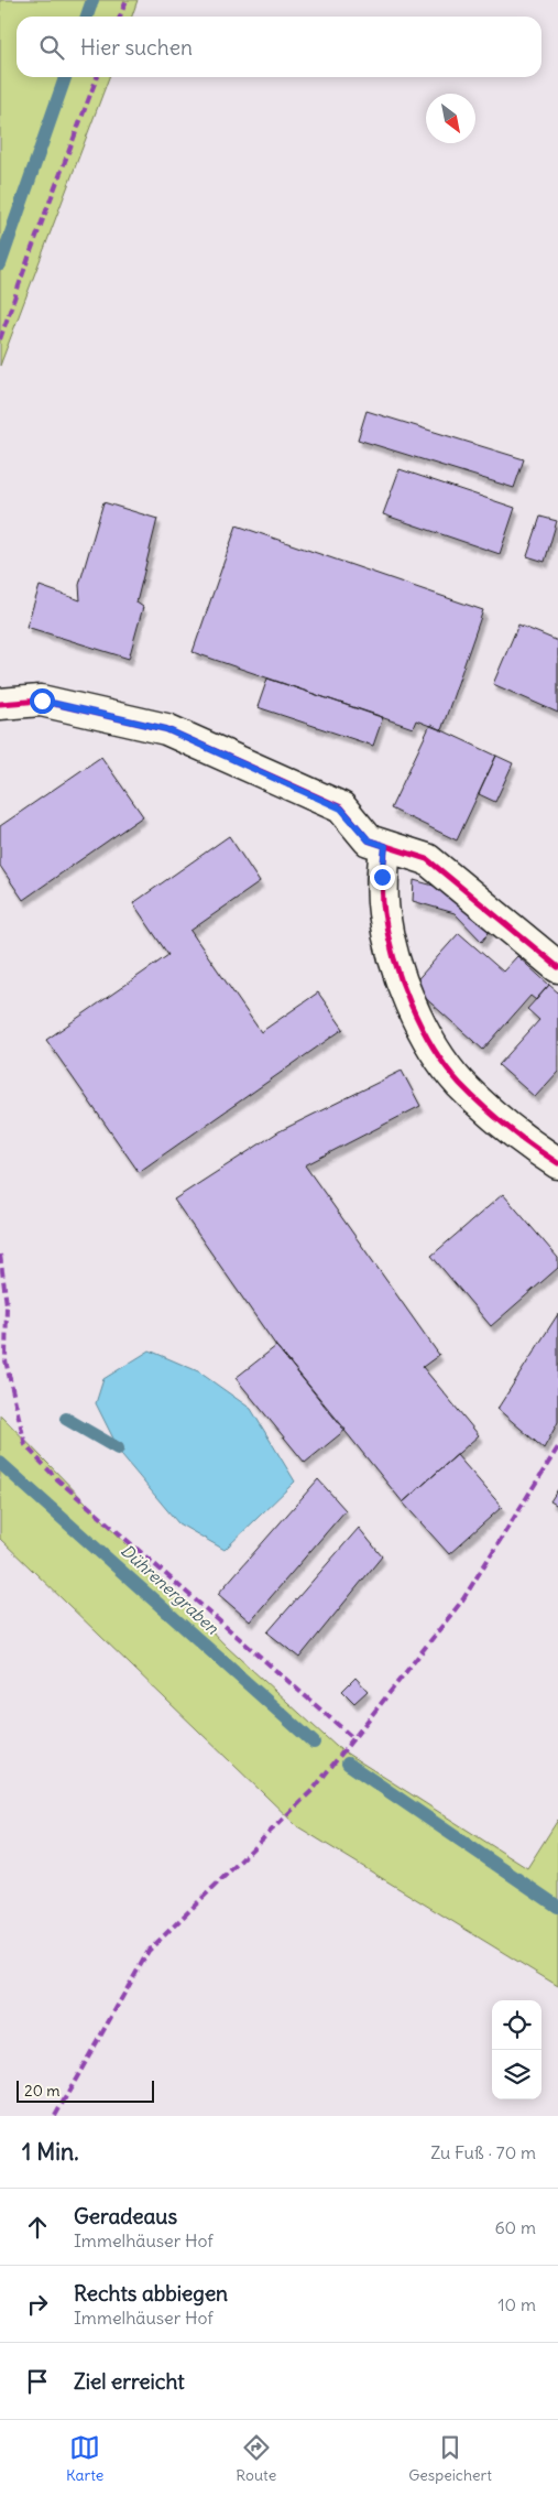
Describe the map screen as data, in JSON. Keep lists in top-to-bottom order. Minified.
{"water":["Dührenergraben"],"scale_bar":"20 m","north":"bottom right","page":{"search":"Hier suchen","scale":"20 m","heading":["1 Min.","Zu Fuß · 70 m"],"list":[["Geradeaus","Immelhäuser Hof","60 m"],["Rechts abbiegen","Immelhäuser Hof","10 m"],"Ziel erreicht"],"nav":["Karte","Route","Gespeichert"]}}
